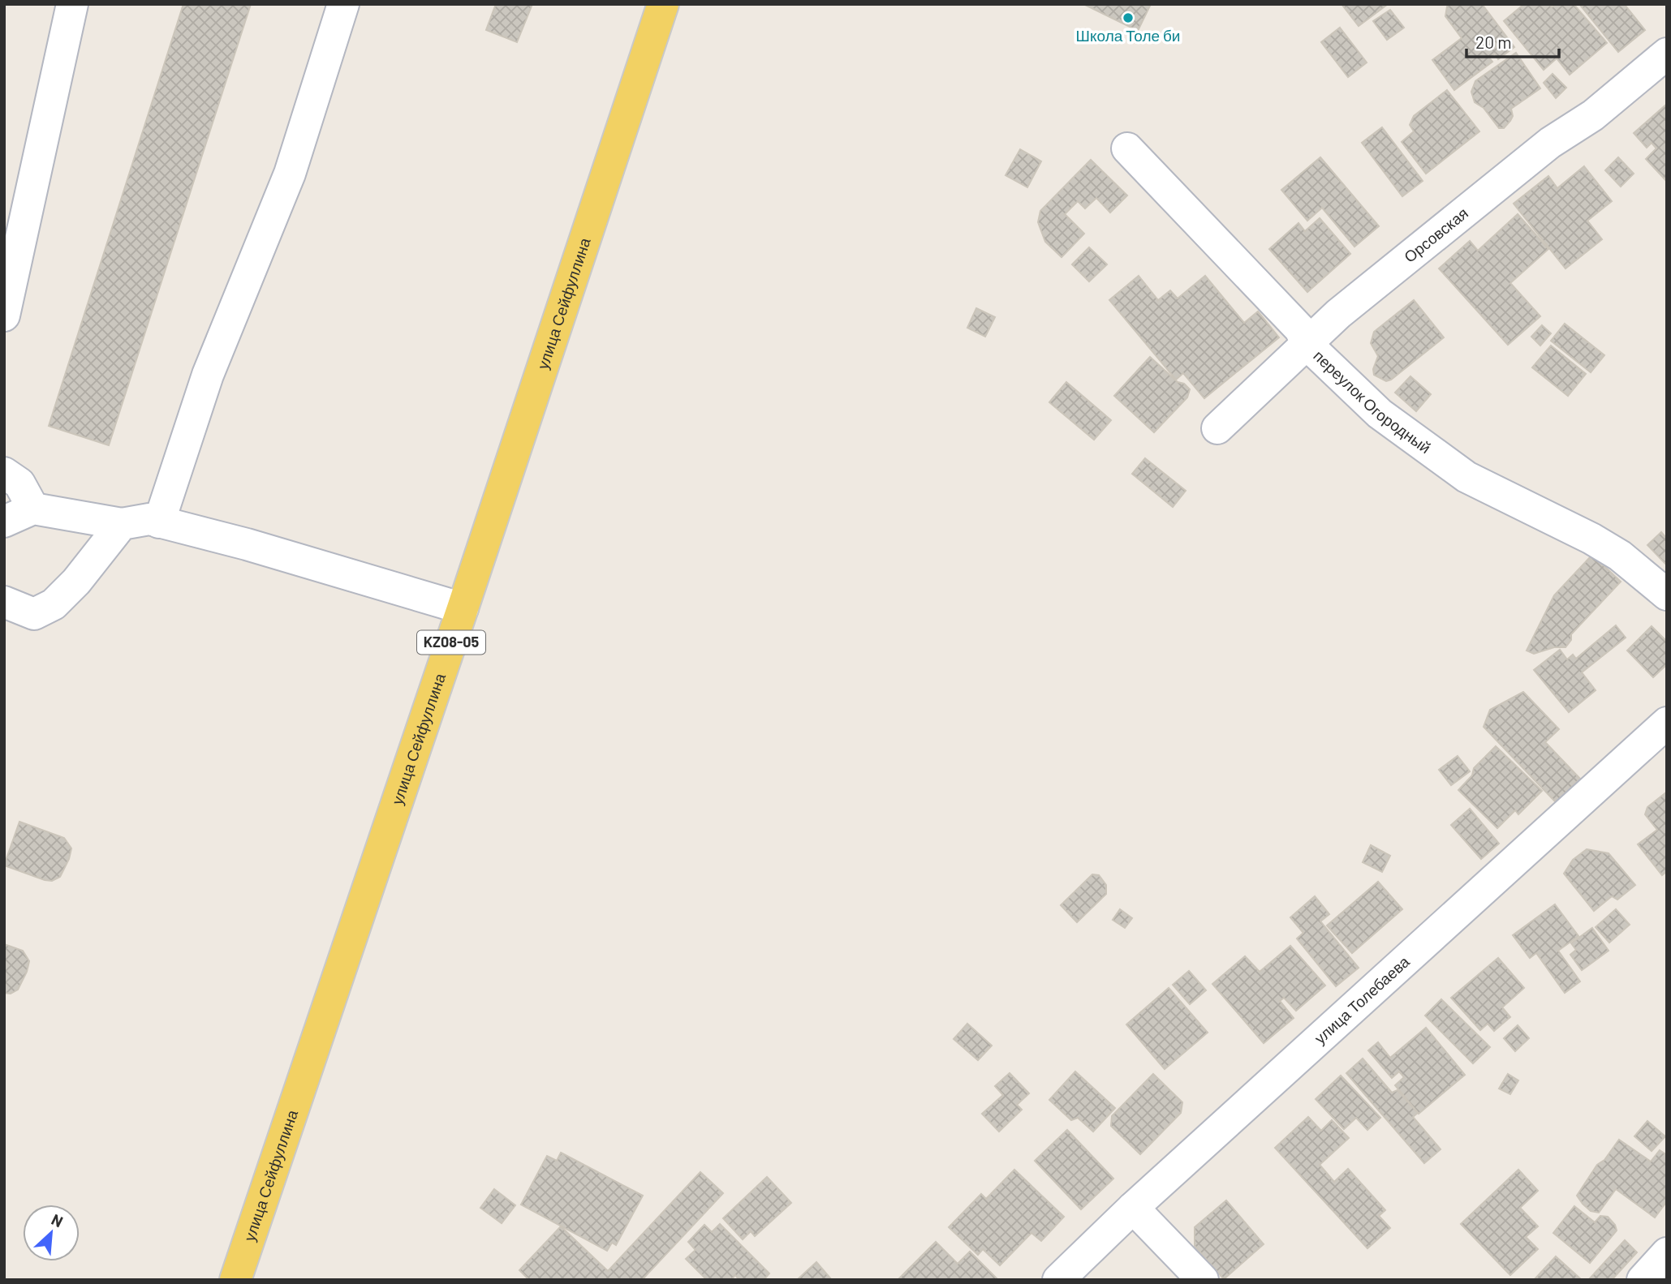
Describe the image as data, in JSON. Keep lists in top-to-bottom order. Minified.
{"streets":{"main road":["улица Сейфуллина","KZ08-05"],"street":["Орсовская","переулок Огородный","улица Толебаева"]},"crossings":[["Орсовская","переулок Огородный"]],"places":["Школа Толе би"],"scale_bar":"20 m","north":"top right"}
